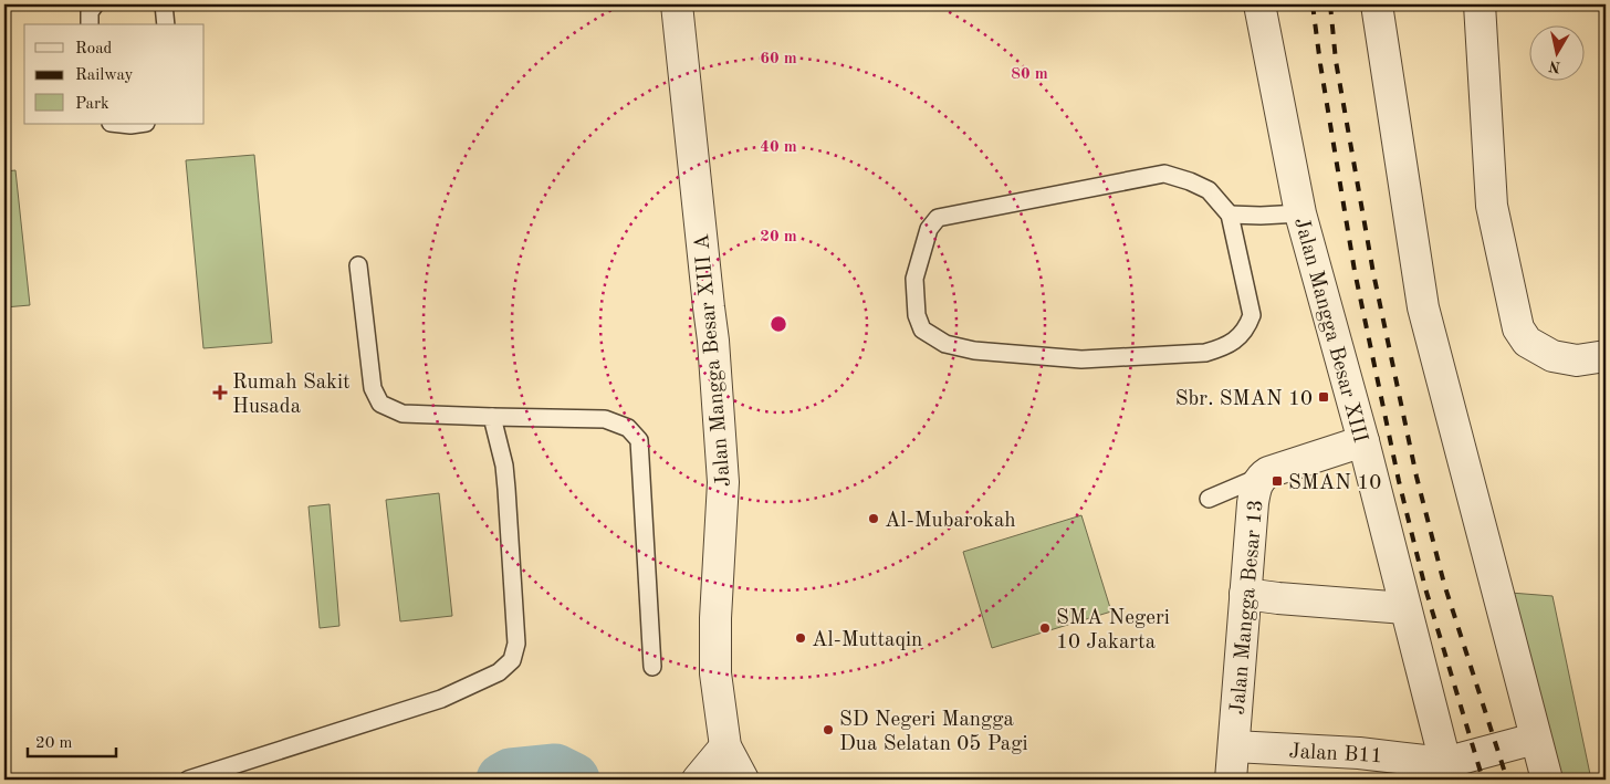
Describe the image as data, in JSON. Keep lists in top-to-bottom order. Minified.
{"streets":{"street":["Jalan Mangga Besar XIII","Jalan Mangga Besar XIII A","Jalan Mangga Besar 13","Jalan B11"]},"crossings":[["Jalan Mangga Besar XIII","Jalan Mangga Besar 13"],["Jalan Mangga Besar XIII","Jalan B11"],["Jalan Mangga Besar 13","Jalan B11"]],"places":{"health":["Rumah Sakit Husada"],"transit":["Sbr. SMAN 10","SMAN 10"],"other":["Al-Mubarokah","SMA Negeri 10 Jakarta","Al-Muttaqin","SD Negeri Mangga Dua Selatan 05 Pagi"]},"legend":["Road","Railway","Park"],"scale_bar":"20 m","north":"bottom","rings":["60 m","80 m","40 m","20 m"]}
